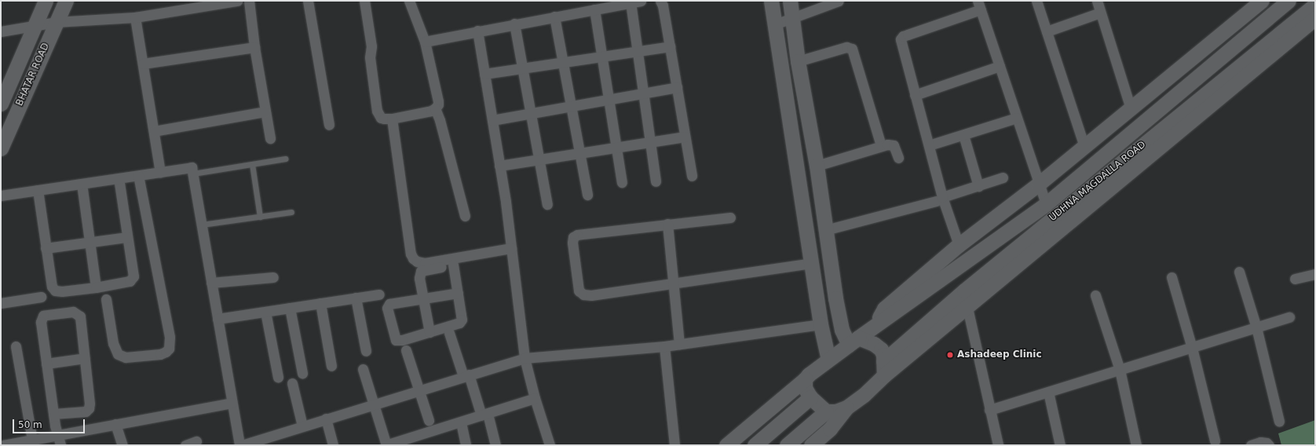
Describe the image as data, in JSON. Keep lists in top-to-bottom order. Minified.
{"streets":{"street":["BHATAR ROAD","UDHNA MAGDALLA ROAD"]},"places":["Ashadeep Clinic"],"scale_bar":"50 m"}
